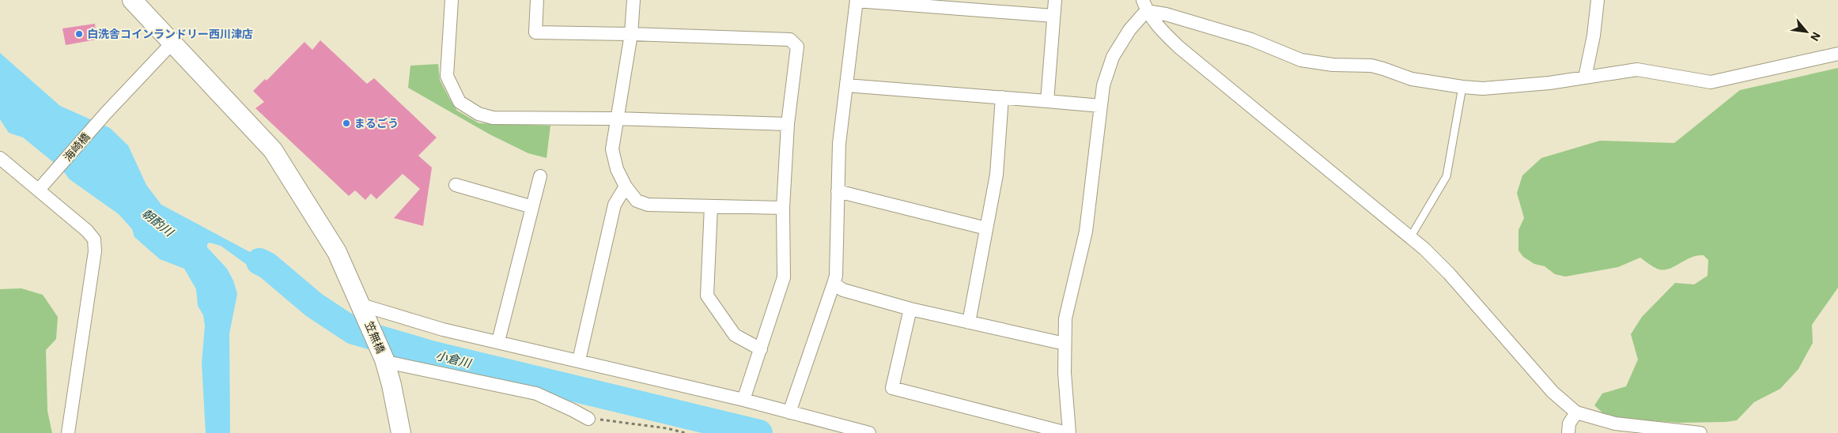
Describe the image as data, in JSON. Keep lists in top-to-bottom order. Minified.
{"streets":{"street":["海崎橋","笠無橋"]},"crossings":[["海崎橋","笠無橋"]],"water":["朝酌川","小倉川"],"places":["白洗舎コインランドリー西川津店","まるごう"],"north":"bottom right"}
